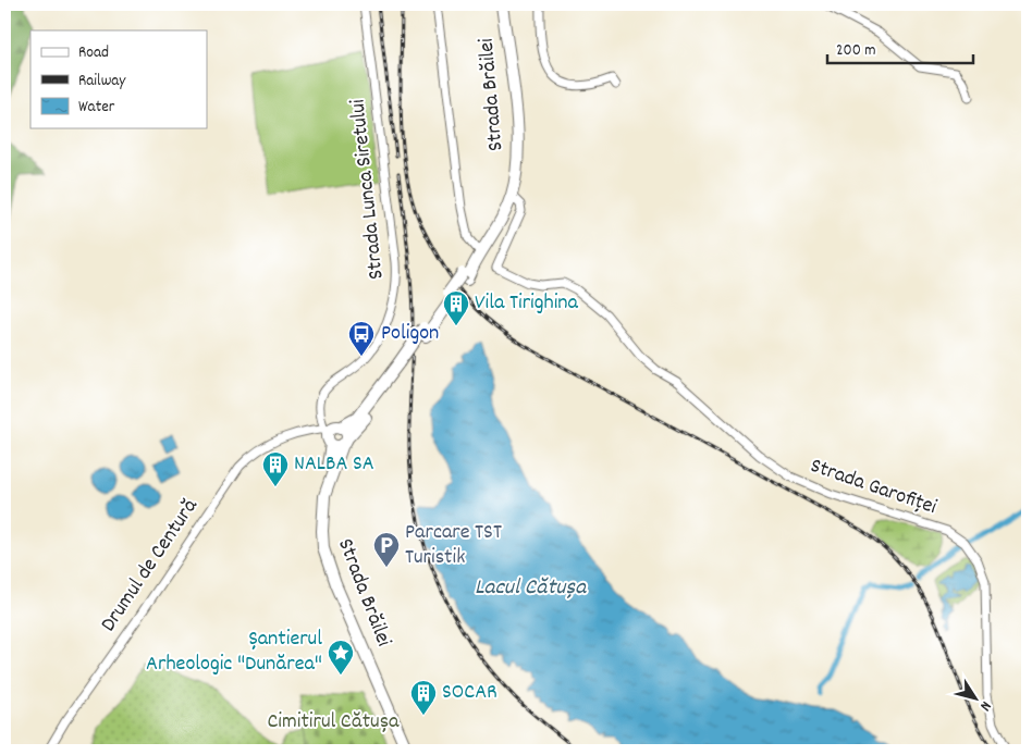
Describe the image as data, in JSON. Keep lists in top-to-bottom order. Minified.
{"streets":{"highway":["Strada Brăilei"],"street":["Strada Lunca Siretului","Strada Garofiței","Drumul de Centură"]},"crossings":[["Strada Brăilei","Strada Garofiței"],["Strada Brăilei","Drumul de Centură"],["Strada Lunca Siretului","Drumul de Centură"]],"water":["Lacul Cătușa"],"parks":["Cimitirul Cătușa"],"places":{"building":["Vila Tirighina","NALBA SA","SOCAR"],"bus stop":["Poligon"],"parking":["Parcare TST Turistik"],"place":["Șantierul Arheologic \"Dunărea\""]},"legend":["Road","Railway","Water"],"scale_bar":"200 m","north":"bottom right"}
